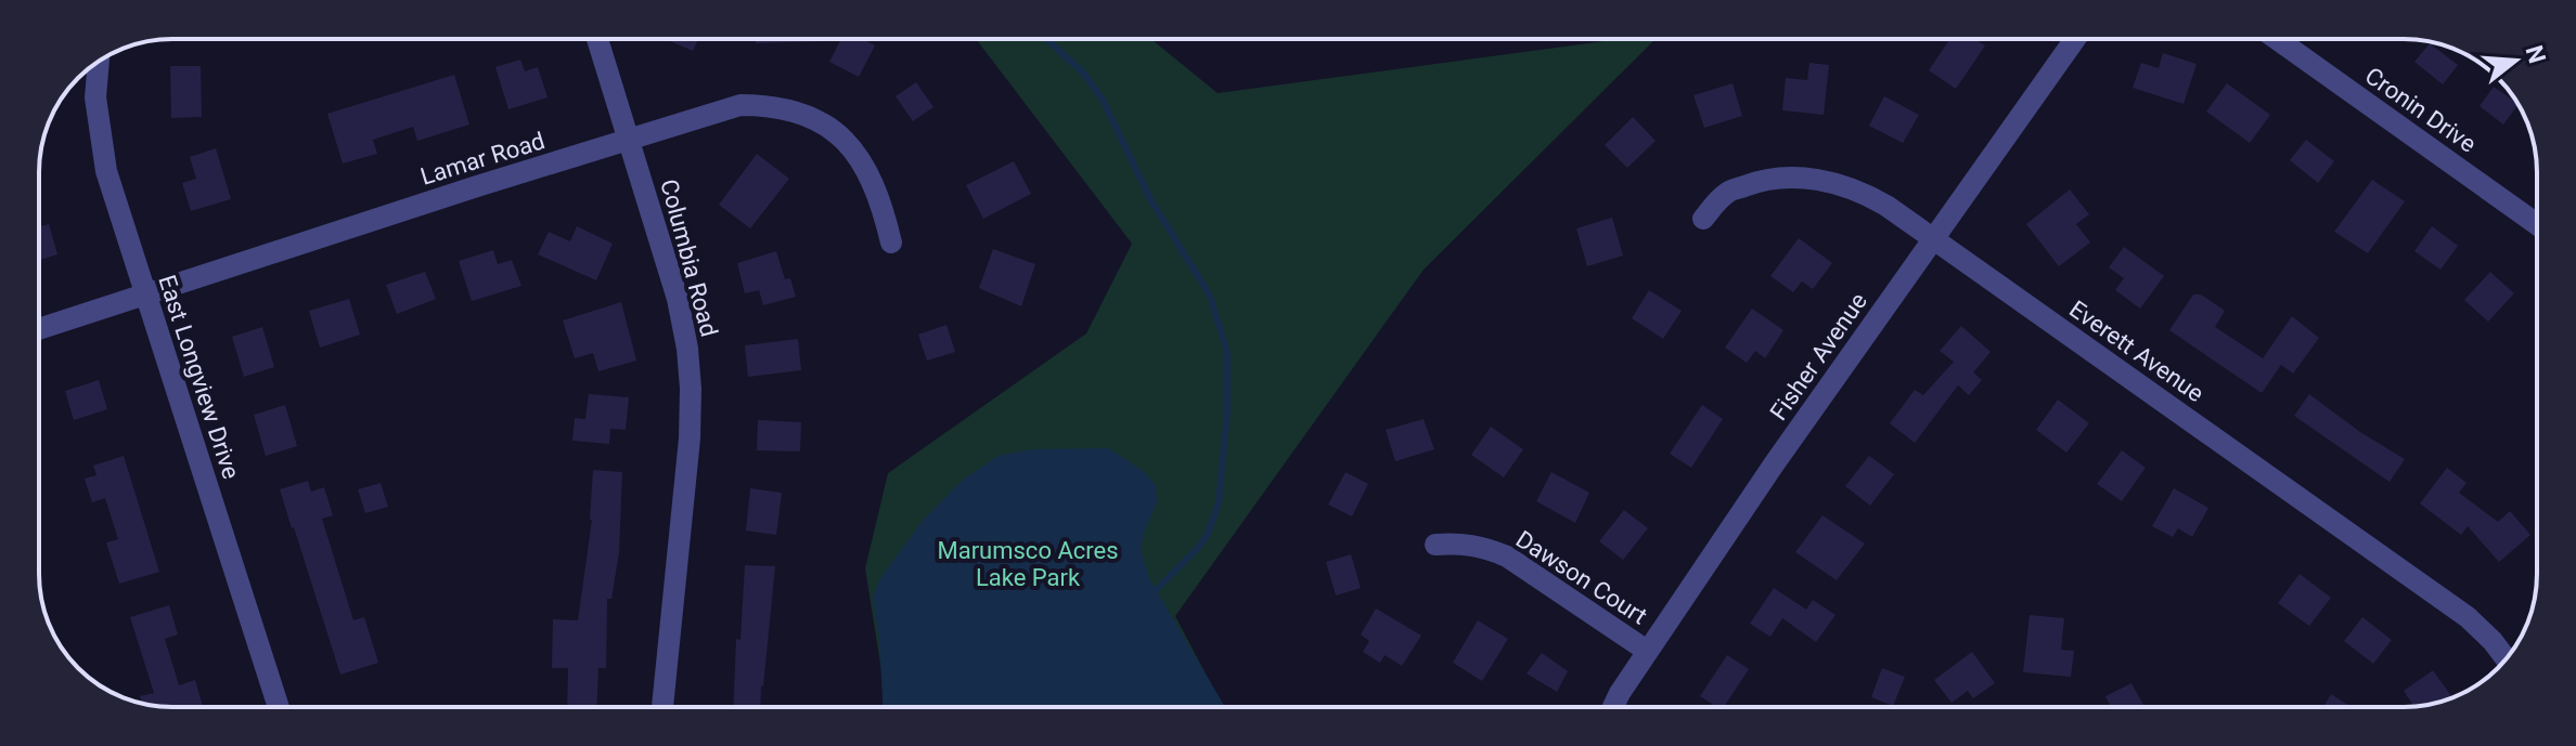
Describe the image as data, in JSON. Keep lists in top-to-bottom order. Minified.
{"streets":{"street":["Cronin Drive","Lamar Road","Columbia Road","Everett Avenue","Fisher Avenue","East Longview Drive","Dawson Court"]},"crossings":[["Lamar Road","Columbia Road"],["Lamar Road","East Longview Drive"],["Everett Avenue","Fisher Avenue"],["Fisher Avenue","Dawson Court"]],"parks":["Marumsco Acres Lake Park"],"north":"right"}
